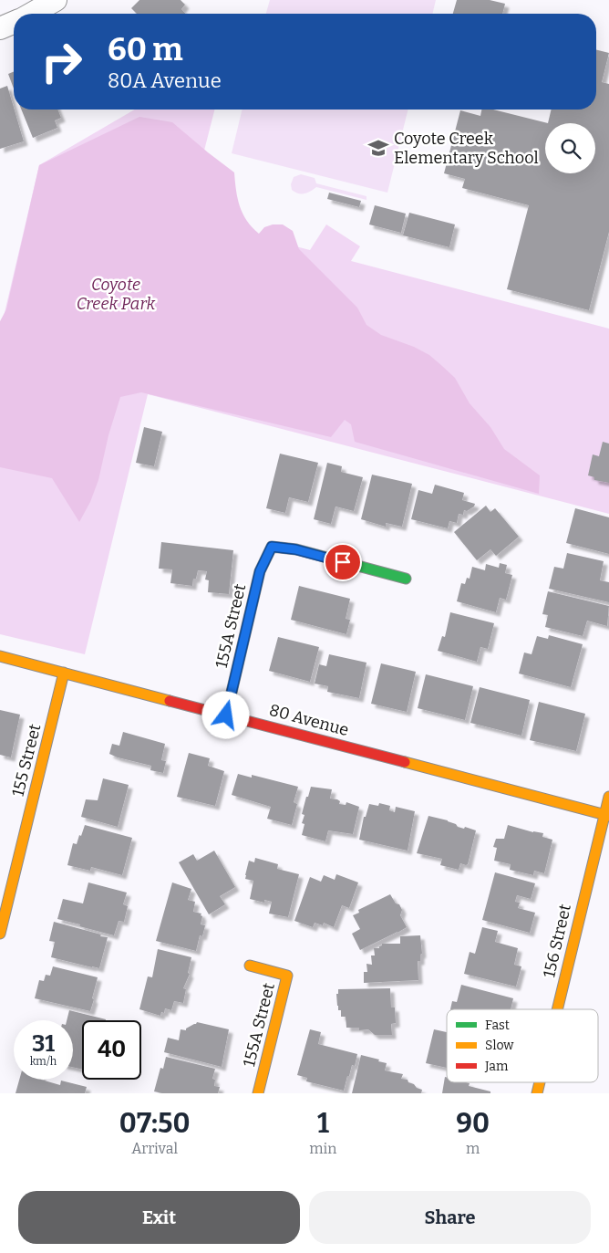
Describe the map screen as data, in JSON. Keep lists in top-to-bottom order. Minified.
{"streets":{"street":["155A Street","80 Avenue","155 Street","156 Street"]},"crossings":[["155A Street","80 Avenue"],["80 Avenue","155 Street"],["80 Avenue","156 Street"]],"parks":["Coyote Creek Park"],"places":{"school or university":["Coyote Creek Elementary School"]},"legend":["Fast","Slow","Jam"],"page":{"turn":["60 m","80A Avenue"],"speed":"31 km/h","limit":"40","eta":["07:50","Arrival","1","min","90","m"],"buttons":["Exit","Share"]}}
